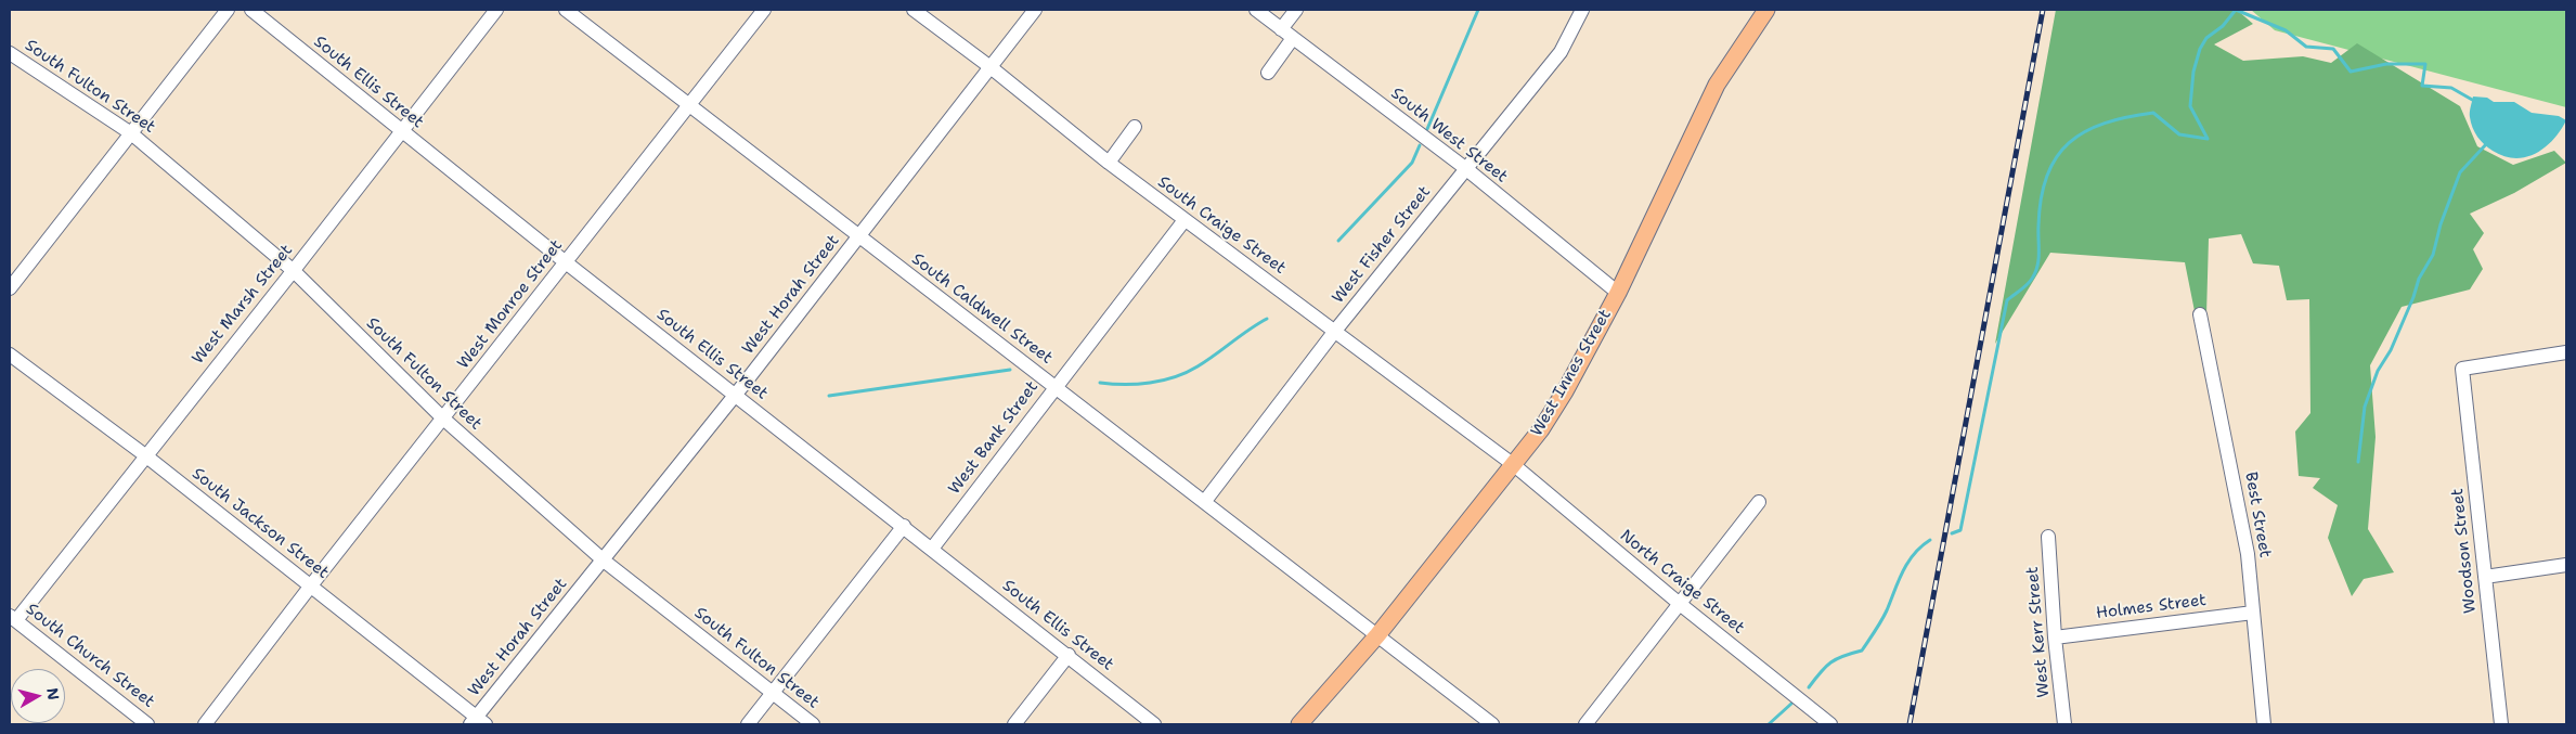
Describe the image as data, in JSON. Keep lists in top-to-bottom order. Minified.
{"streets":{"main road":["West Innes Street"],"street":["South Ellis Street","South Fulton Street","South West Street","South Craige Street","West Fisher Street","West Horah Street","West Marsh Street","West Monroe Street","South Caldwell Street","West Bank Street","Best Street","South Jackson Street","Woodson Street","North Craige Street","Holmes Street","West Kerr Street","South Church Street"]},"crossings":[["South Ellis Street","West Horah Street"],["South Ellis Street","West Marsh Street"],["South Ellis Street","West Monroe Street"],["South Ellis Street","West Bank Street"],["South Fulton Street","West Horah Street"],["South Fulton Street","West Marsh Street"],["South Fulton Street","West Monroe Street"],["South West Street","West Fisher Street"],["South West Street","West Innes Street"],["South Craige Street","West Fisher Street"],["South Craige Street","West Horah Street"],["South Craige Street","West Innes Street"],["South Craige Street","West Bank Street"],["South Craige Street","North Craige Street"],["West Fisher Street","South Caldwell Street"],["West Horah Street","South Caldwell Street"],["West Horah Street","South Jackson Street"],["West Marsh Street","South Jackson Street"],["West Marsh Street","South Church Street"],["West Monroe Street","South Caldwell Street"],["West Monroe Street","South Jackson Street"],["South Caldwell Street","West Innes Street"],["South Caldwell Street","West Bank Street"],["West Innes Street","North Craige Street"],["Best Street","Holmes Street"],["Holmes Street","West Kerr Street"]],"north":"right"}
